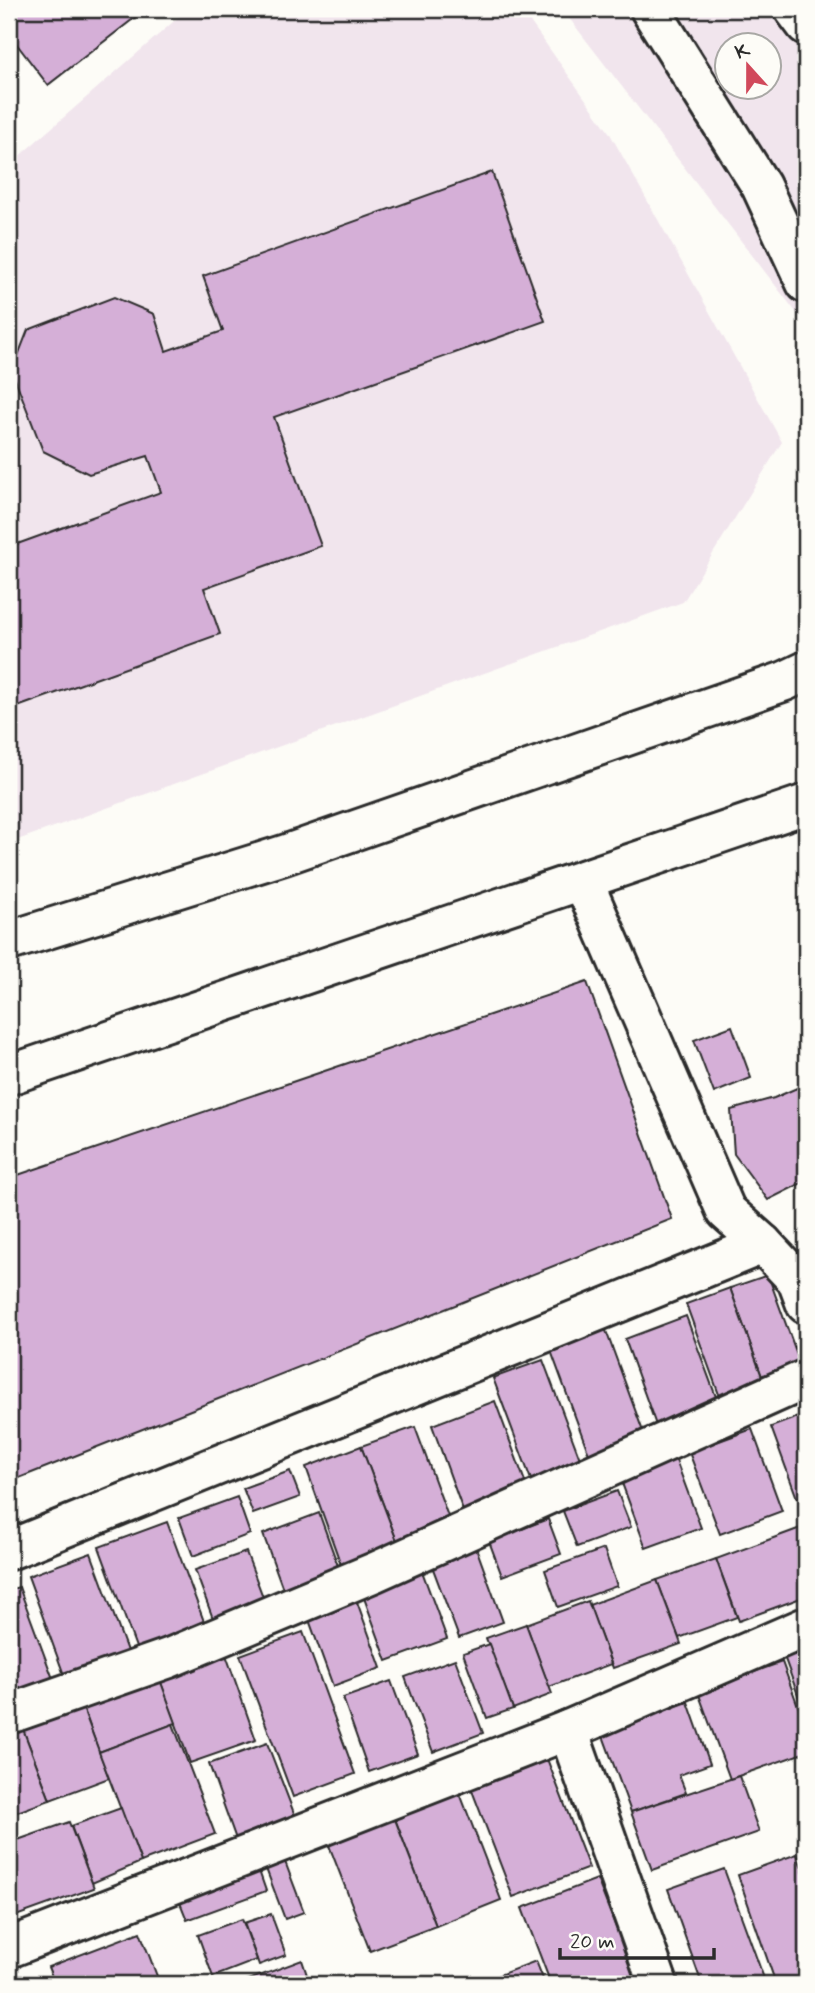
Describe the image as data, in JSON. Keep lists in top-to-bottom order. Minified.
{"scale_bar":"20 m","north":"top"}
